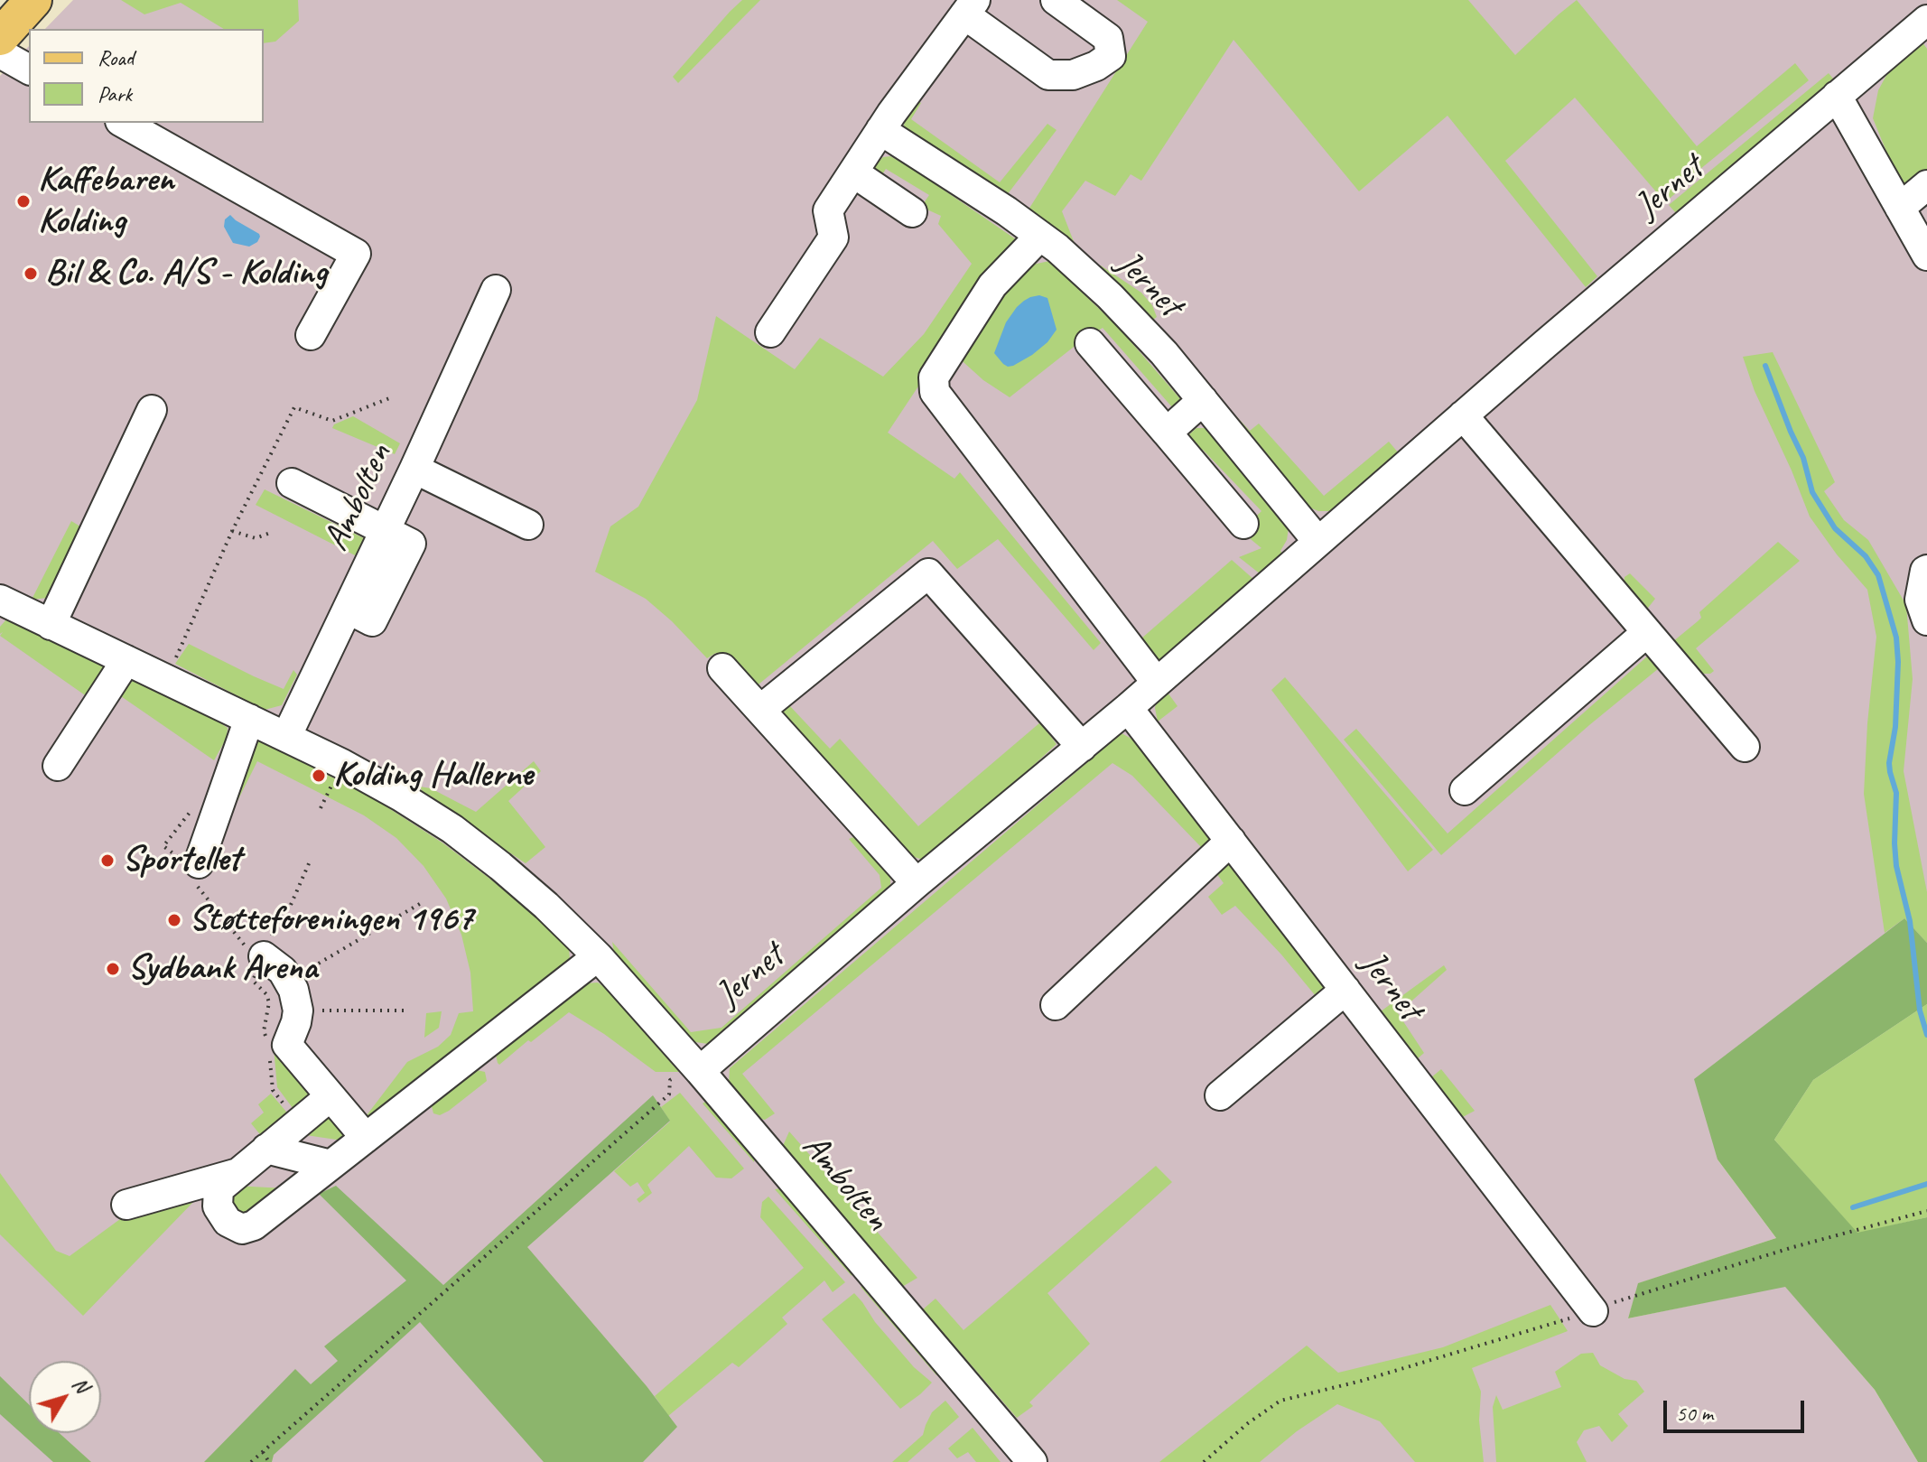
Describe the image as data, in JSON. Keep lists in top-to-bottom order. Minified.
{"streets":{"street":["Jernet","Ambolten"]},"crossings":[["Jernet","Ambolten"]],"places":["Kaffebaren Kolding","Bil & Co. A/S - Kolding","Kolding Hallerne","Sportellet","Støtteforeningen 1967","Sydbank Arena"],"legend":["Road","Park"],"scale_bar":"50 m","north":"top right"}
